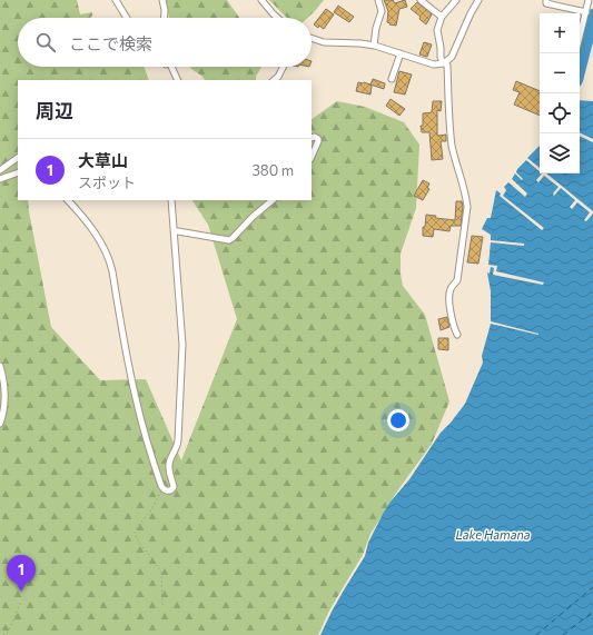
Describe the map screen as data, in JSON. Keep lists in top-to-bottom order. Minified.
{"water":["Lake Hamana"],"page":{"map_buttons":["+","−"],"search":"ここで検索","heading":"周辺","list":[{"mark":"1","name":"大草山","note":"スポット","value":"380 m"}],"pins":"1"}}
